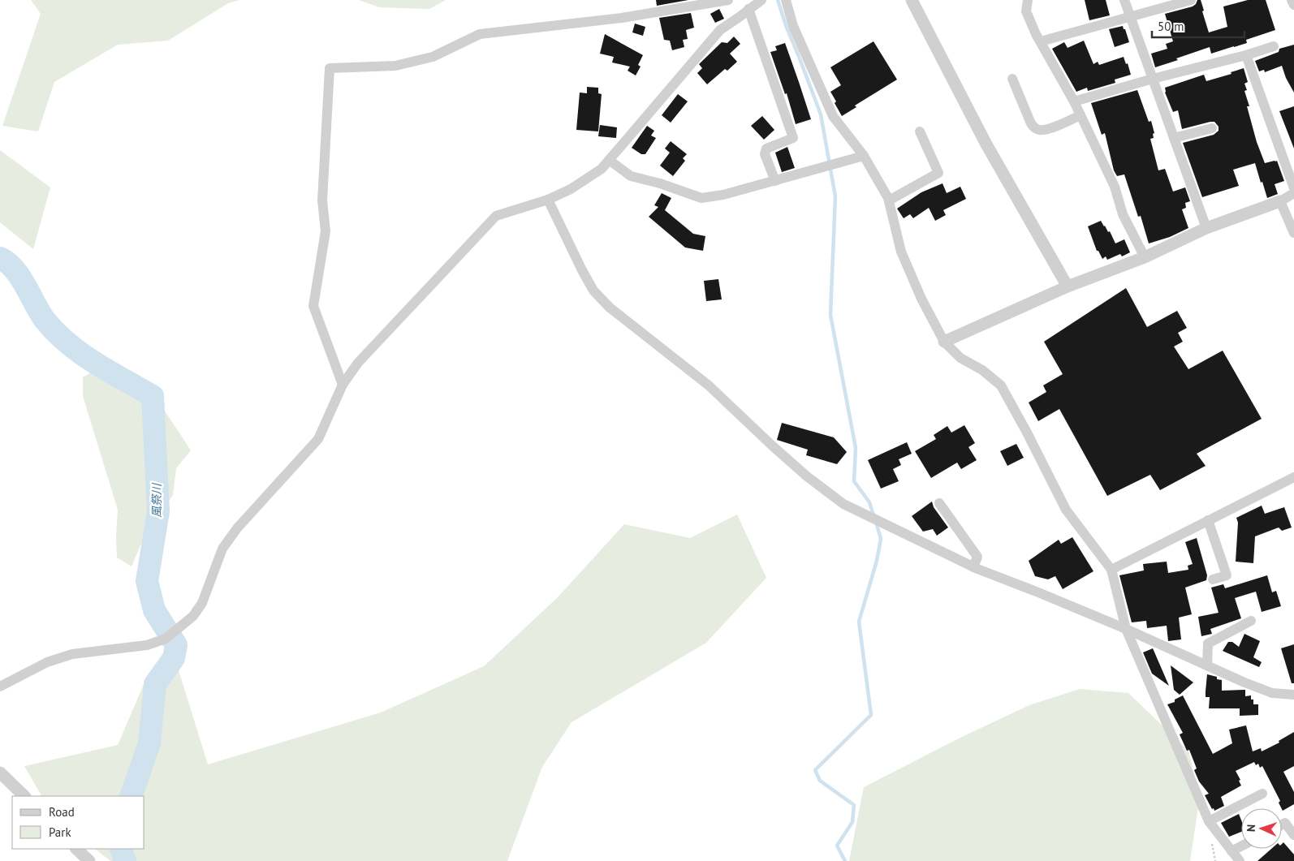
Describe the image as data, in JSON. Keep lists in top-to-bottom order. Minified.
{"water":["風祭川"],"legend":["Road","Park"],"scale_bar":"50 m","north":"left"}
